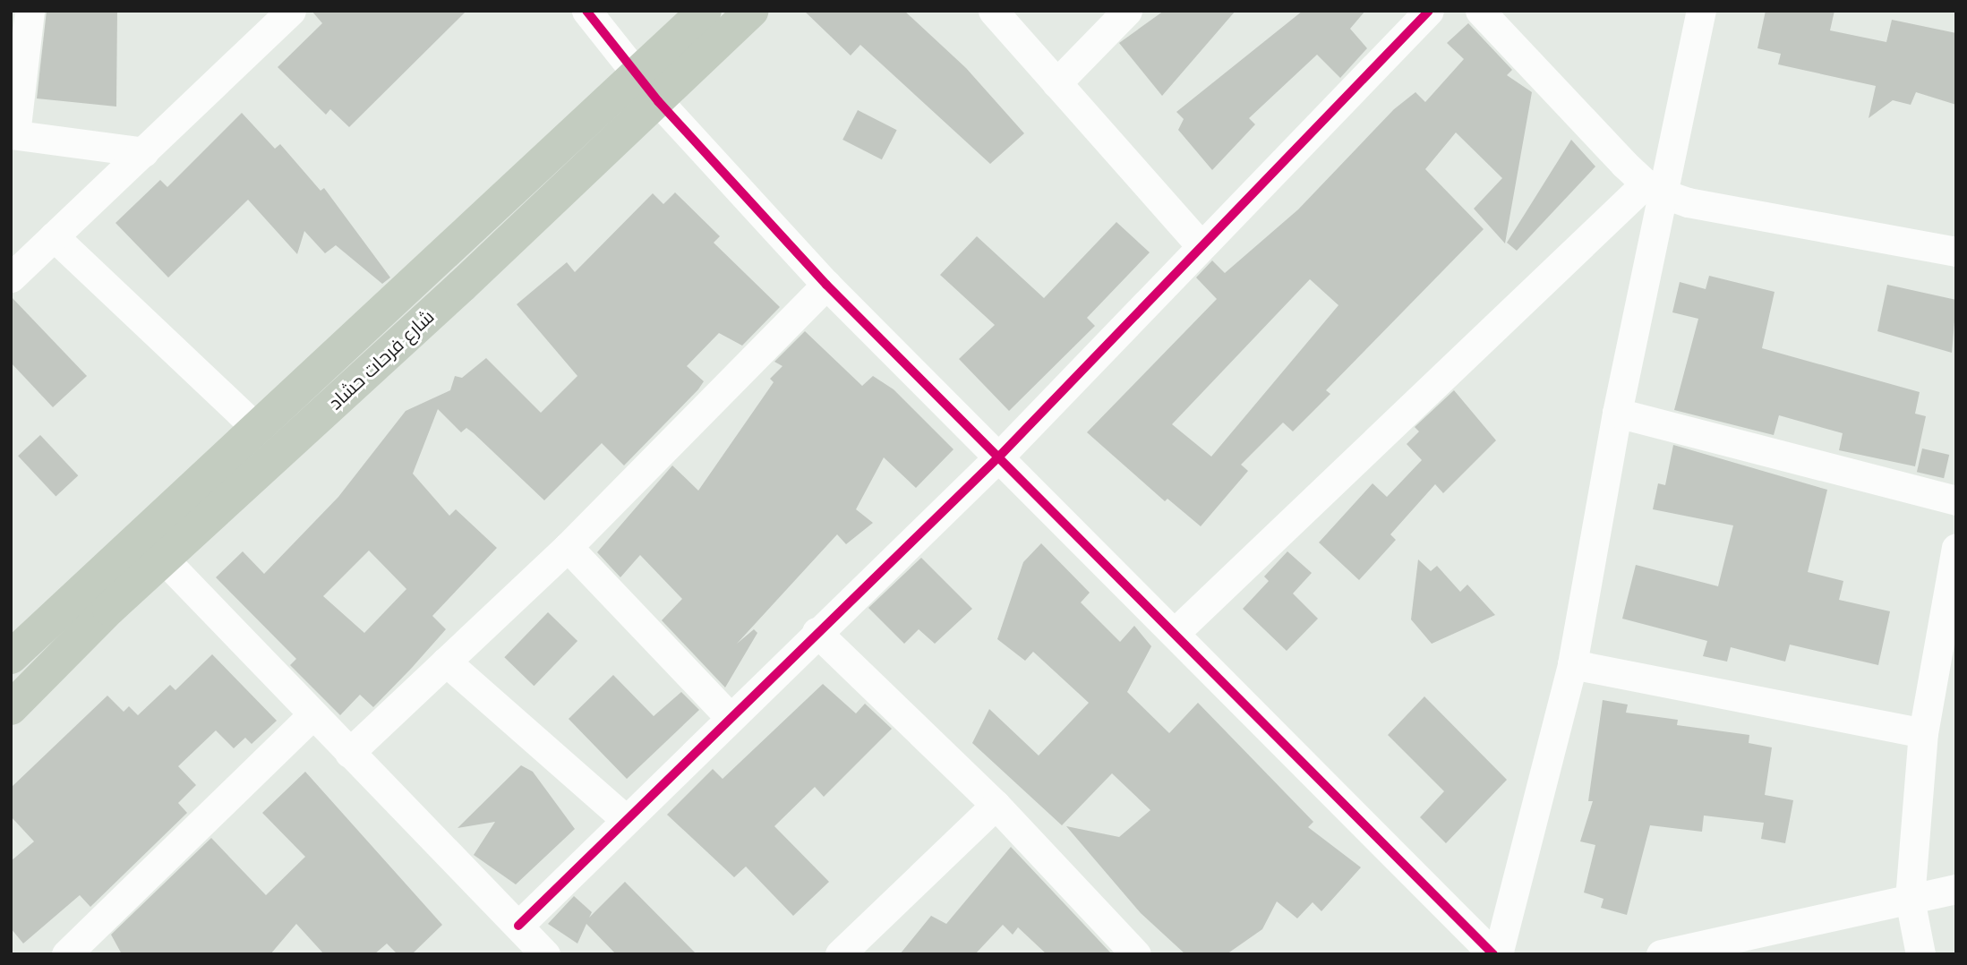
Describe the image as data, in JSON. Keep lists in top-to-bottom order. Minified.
{"streets":{"main road":["شارع فرحات حشاد"]}}
